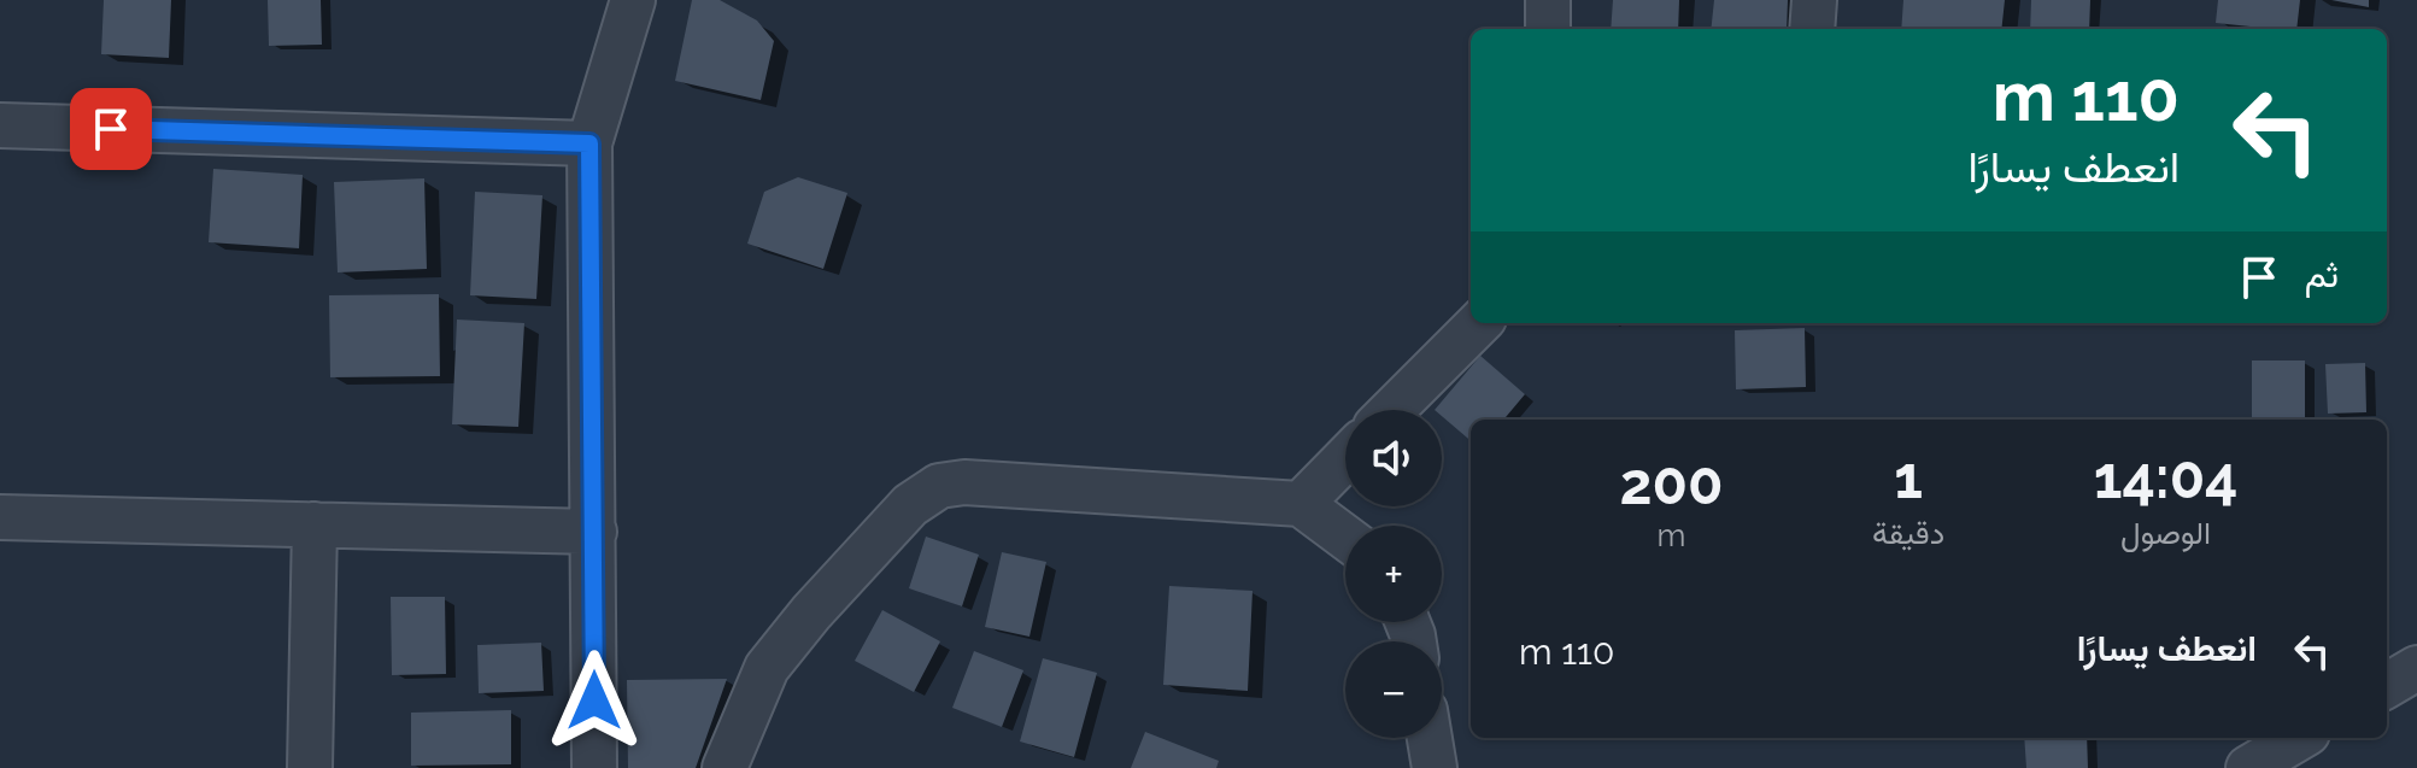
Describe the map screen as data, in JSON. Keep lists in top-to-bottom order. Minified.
{"page":{"turn":["110 m","انعطف يسارًا"],"then":"ثم","map_buttons":["+","−"],"eta":["14:04","الوصول","1","دقيقة","200","m"],"list":[{"name":"انعطف يسارًا","value":"110 m"}]}}
